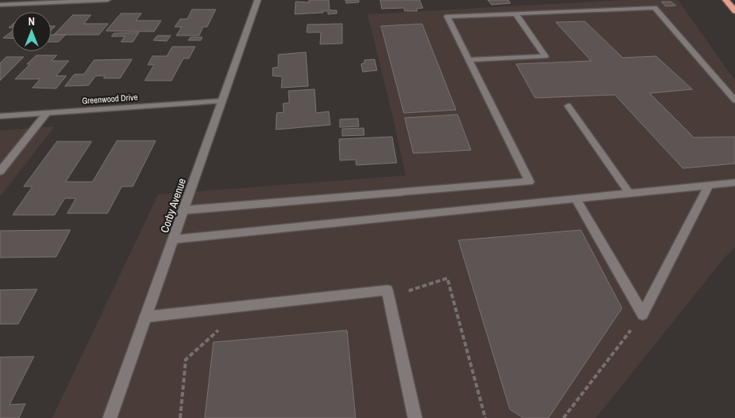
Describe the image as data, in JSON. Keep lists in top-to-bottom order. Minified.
{"streets":{"street":["Greenwood Drive","Corby Avenue"]},"crossings":[["Greenwood Drive","Corby Avenue"]],"north":"top"}
